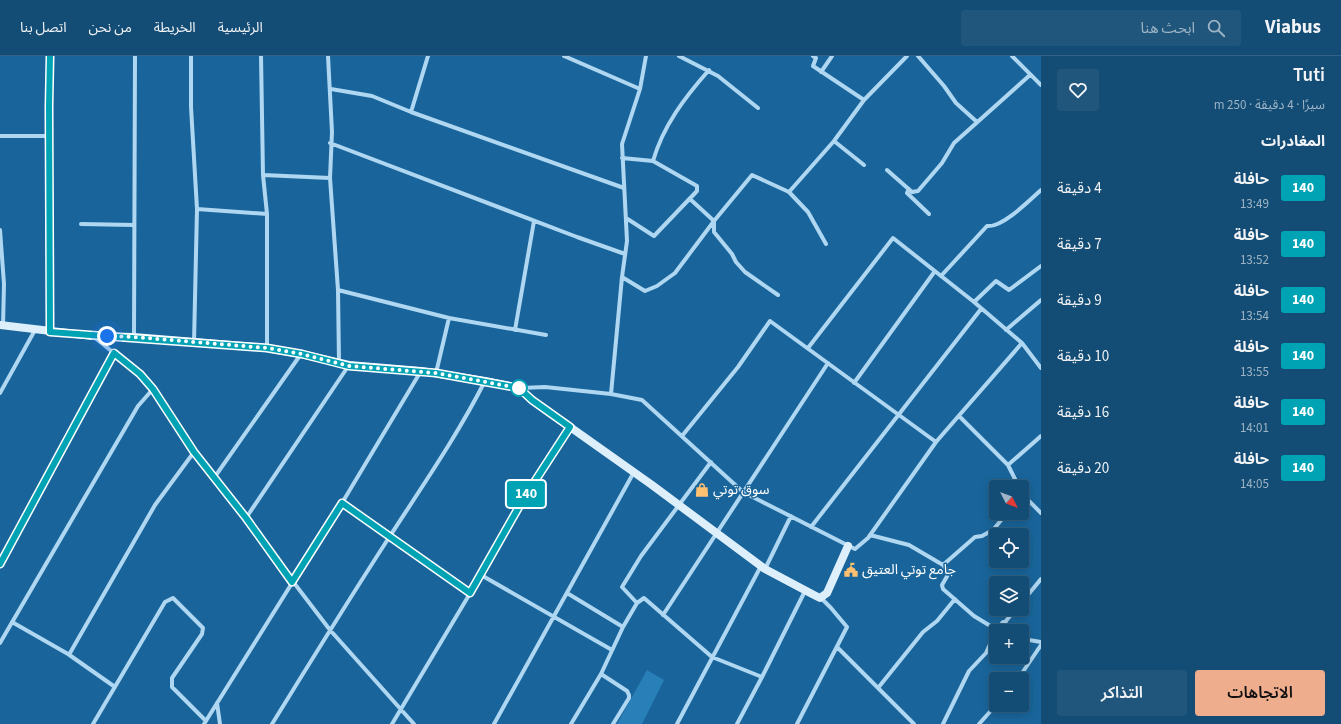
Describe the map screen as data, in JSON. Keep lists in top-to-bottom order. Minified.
{"places":{"shop":["سوق توتي"],"public building":["جامع توتي العتيق"]},"lines":["bus line 140"],"north":"bottom right","page":{"header":"Viabus","search":"ابحث هنا","nav":["الرئيسية","الخريطة","من نحن","اتصل بنا"],"heading":[["Tuti","سيرًا · 4 دقيقة · 250 m"],"المغادرات"],"on_map":"140","list":[{"mark":"140","name":"حافلة","note":"13:49","value":"4 دقيقة"},{"mark":"140","name":"حافلة","note":"13:52","value":"7 دقيقة"},{"mark":"140","name":"حافلة","note":"13:54","value":"9 دقيقة"},{"mark":"140","name":"حافلة","note":"13:55","value":"10 دقيقة"},{"mark":"140","name":"حافلة","note":"14:01","value":"16 دقيقة"},{"mark":"140","name":"حافلة","note":"14:05","value":"20 دقيقة"}],"map_buttons":["+","−"],"buttons":["الاتجاهات","التذاكر"]}}
